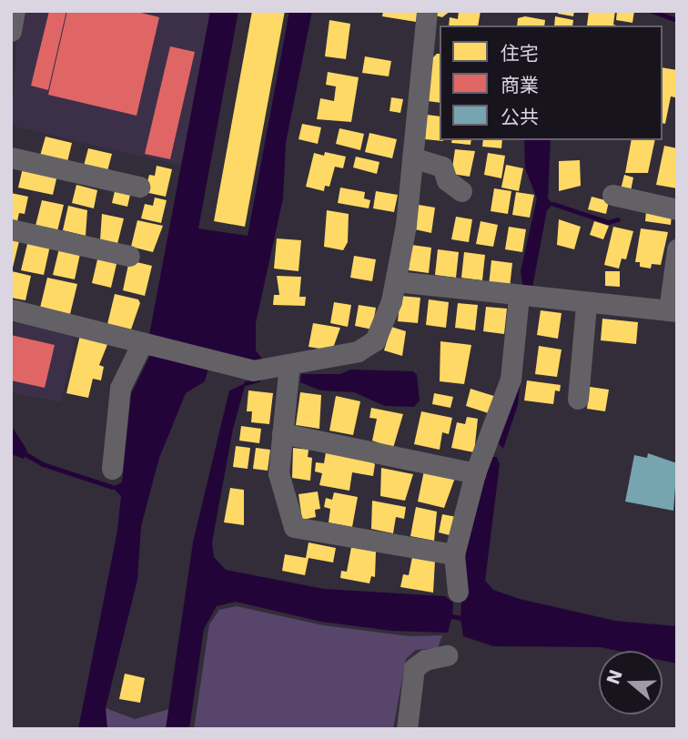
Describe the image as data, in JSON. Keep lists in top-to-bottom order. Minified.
{"legend":["住宅","商業","公共"],"north":"left"}
